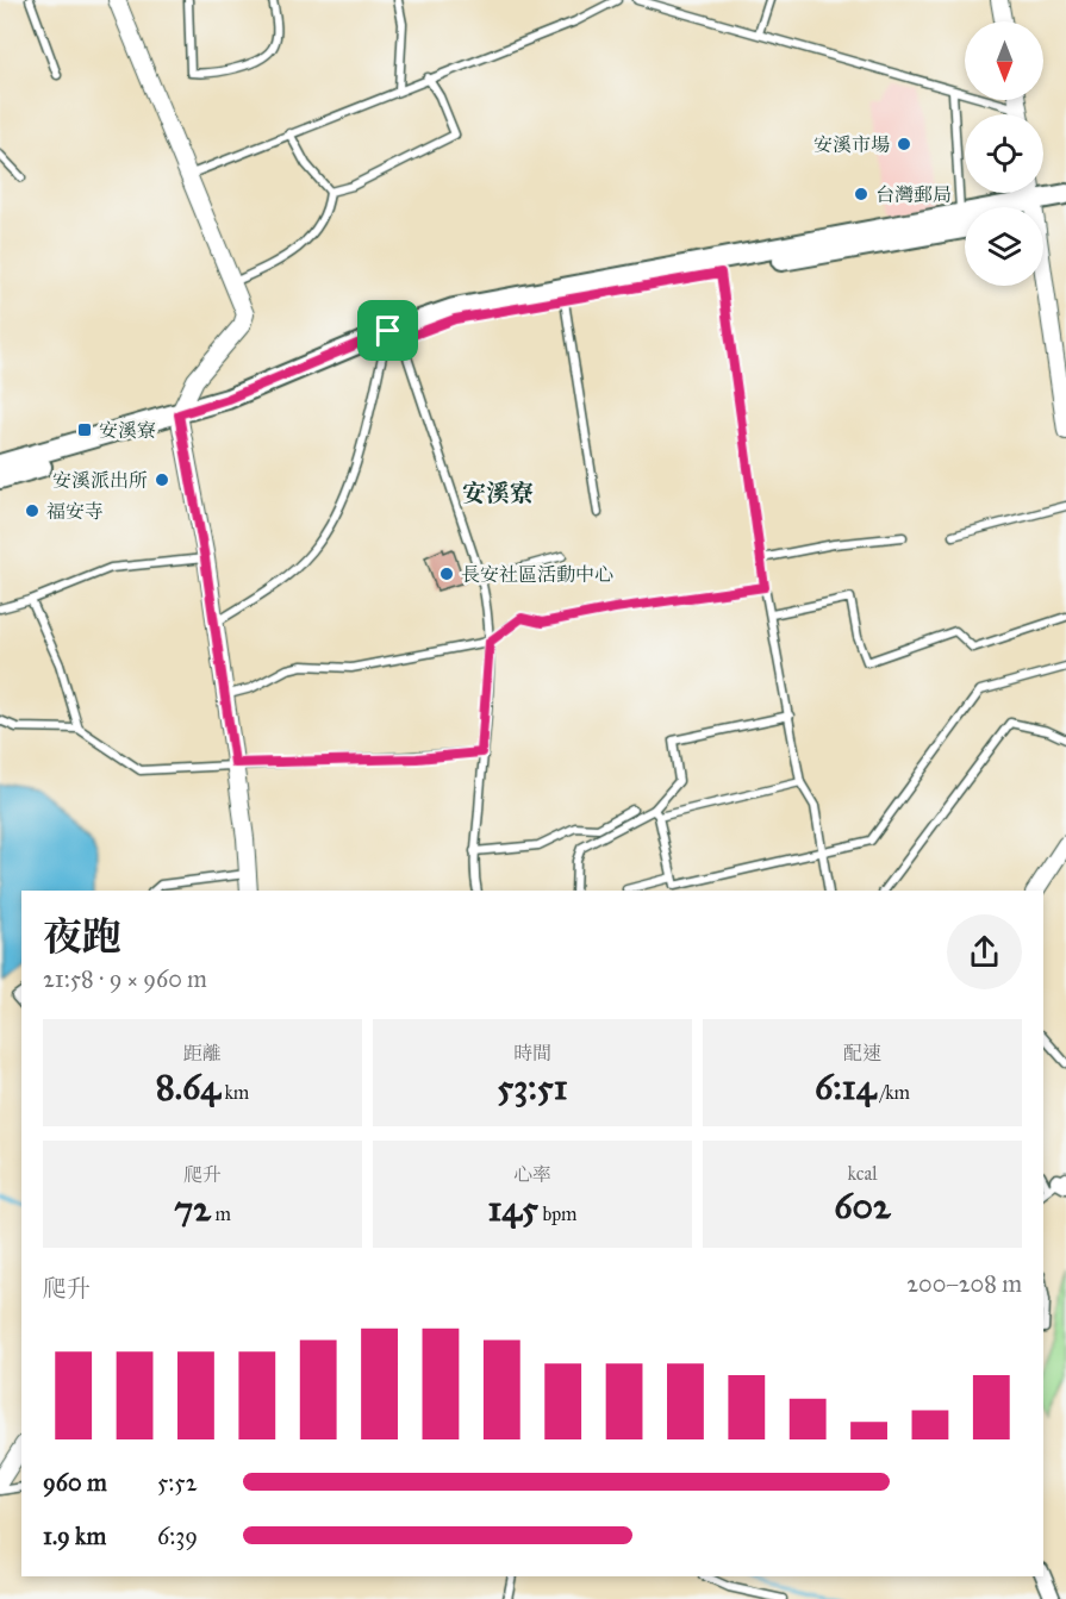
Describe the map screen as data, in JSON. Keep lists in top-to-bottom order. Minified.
{"districts":["安溪寮"],"places":{"other":["安溪市場","台灣郵局","安溪派出所","福安寺","長安社區活動中心"],"transit":["安溪寮"]},"north":"bottom","page":{"heading":["夜跑","21:58 · 9 × 960 m"],"stats":[["距離","8.64 km"],["時間","53:51"],["配速","6:14 /km"],["爬升","72 m"],["心率","145 bpm"],["kcal","602"]],"chart":["爬升","200–208 m"],"list":[{"name":"960 m","note":"5:52"},{"name":"1.9 km","note":"6:39"}]}}
